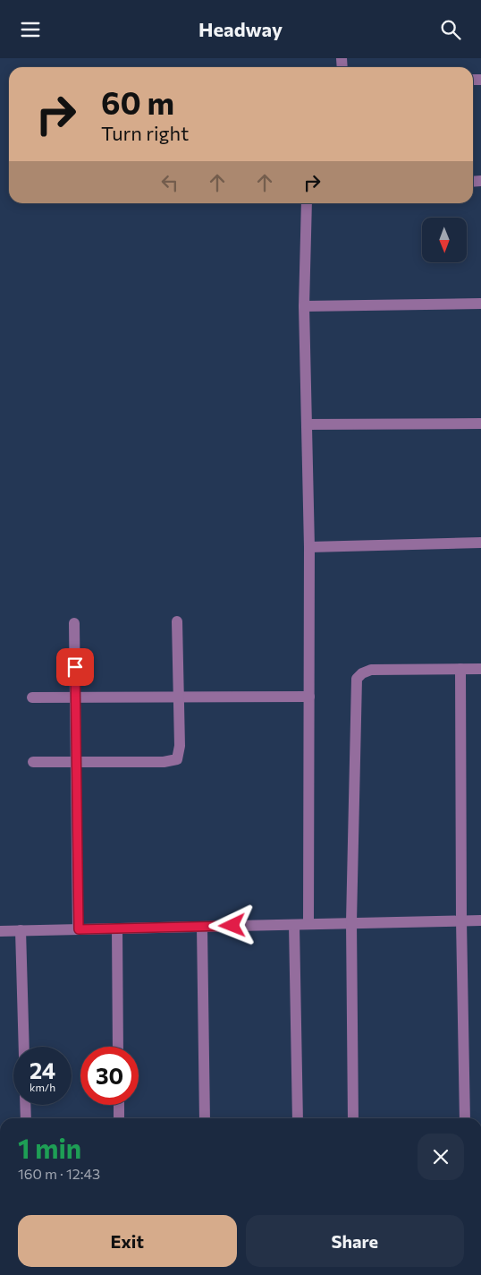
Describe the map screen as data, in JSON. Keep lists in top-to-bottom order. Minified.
{"north":"bottom","page":{"header":"Headway","turn":["60 m","Turn right"],"speed":"24 km/h","limit":"30","heading":["1 min","160 m · 12:43"],"buttons":["Exit","Share"]}}
